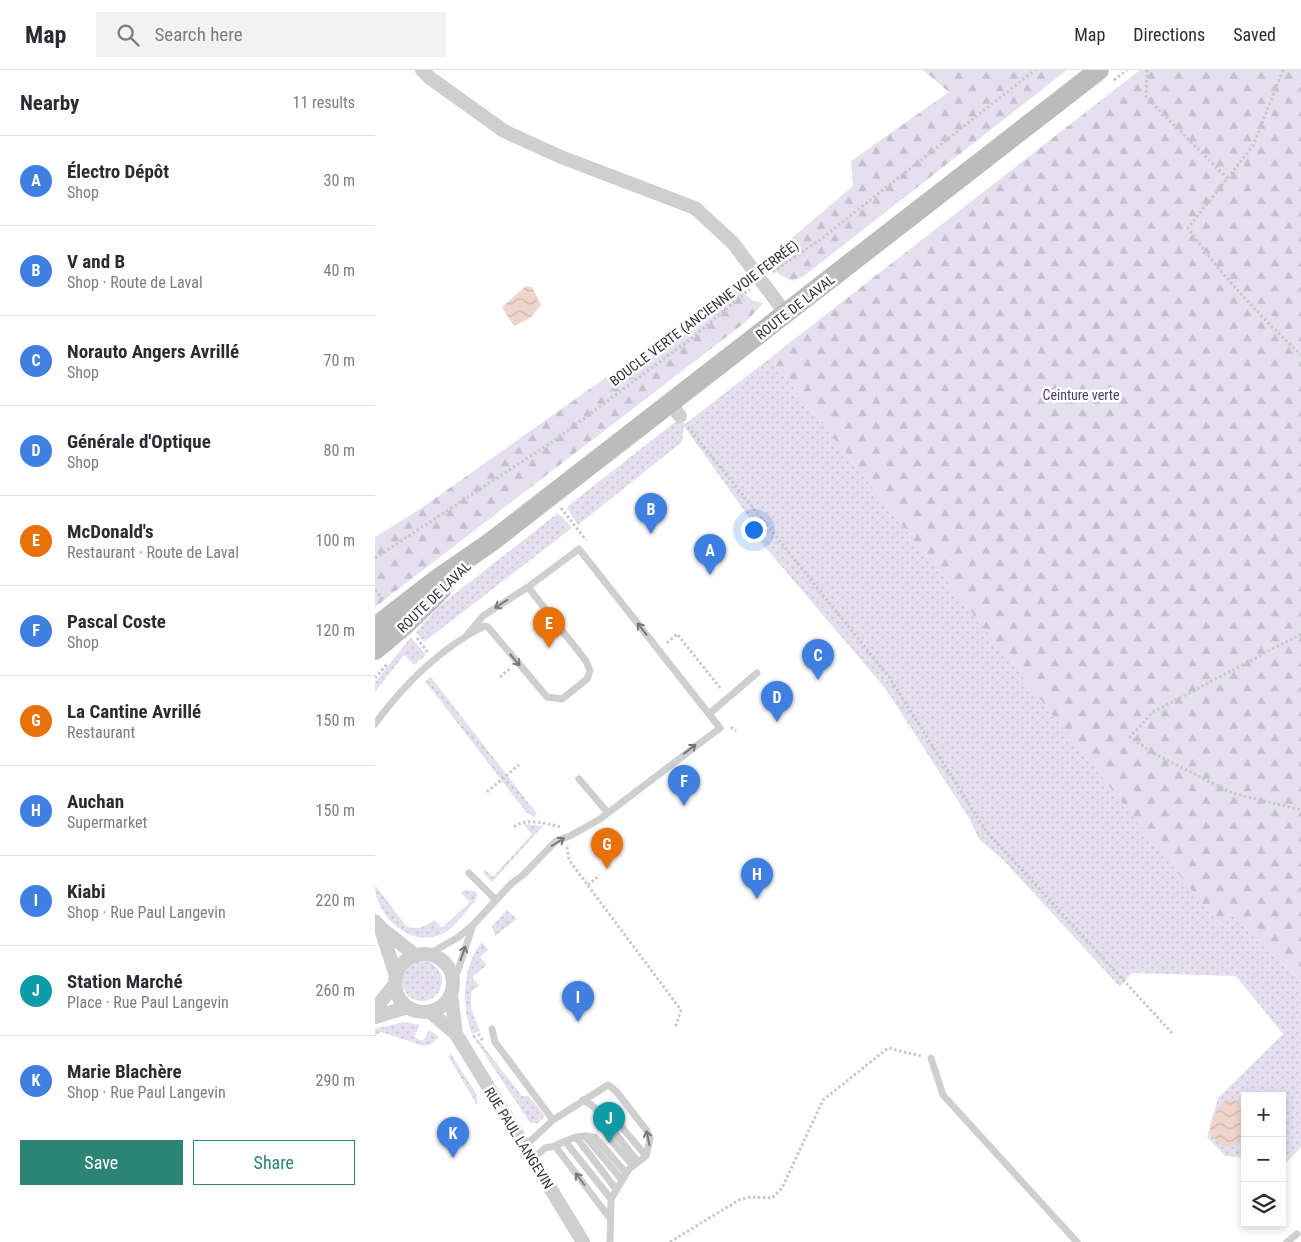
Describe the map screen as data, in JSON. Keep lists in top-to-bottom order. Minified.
{"streets":{"main road":["ROUTE DE LAVAL"],"street":["RUE PAUL LANGEVIN"],"path":["BOUCLE VERTE (ANCIENNE VOIE FERRÉE)"]},"parks":["Ceinture verte"],"page":{"header":"Map","search":"Search here","nav":["Map","Directions","Saved"],"heading":["Nearby","11 results"],"list":[{"mark":"A","name":"Électro Dépôt","note":"Shop","value":"30 m"},{"mark":"B","name":"V and B","note":"Shop · Route de Laval","value":"40 m"},{"mark":"C","name":"Norauto Angers Avrillé","note":"Shop","value":"70 m"},{"mark":"D","name":"Générale d'Optique","note":"Shop","value":"80 m"},{"mark":"E","name":"McDonald's","note":"Restaurant · Route de Laval","value":"100 m"},{"mark":"F","name":"Pascal Coste","note":"Shop","value":"120 m"},{"mark":"G","name":"La Cantine Avrillé","note":"Restaurant","value":"150 m"},{"mark":"H","name":"Auchan","note":"Supermarket","value":"150 m"},{"mark":"I","name":"Kiabi","note":"Shop · Rue Paul Langevin","value":"220 m"},{"mark":"J","name":"Station Marché","note":"Place · Rue Paul Langevin","value":"260 m"},{"mark":"K","name":"Marie Blachère","note":"Shop · Rue Paul Langevin","value":"290 m"}],"pins":["B","A","E","C","D","F","G","H","I","J","K"],"map_buttons":["+","−"],"buttons":["Save","Share"]}}
